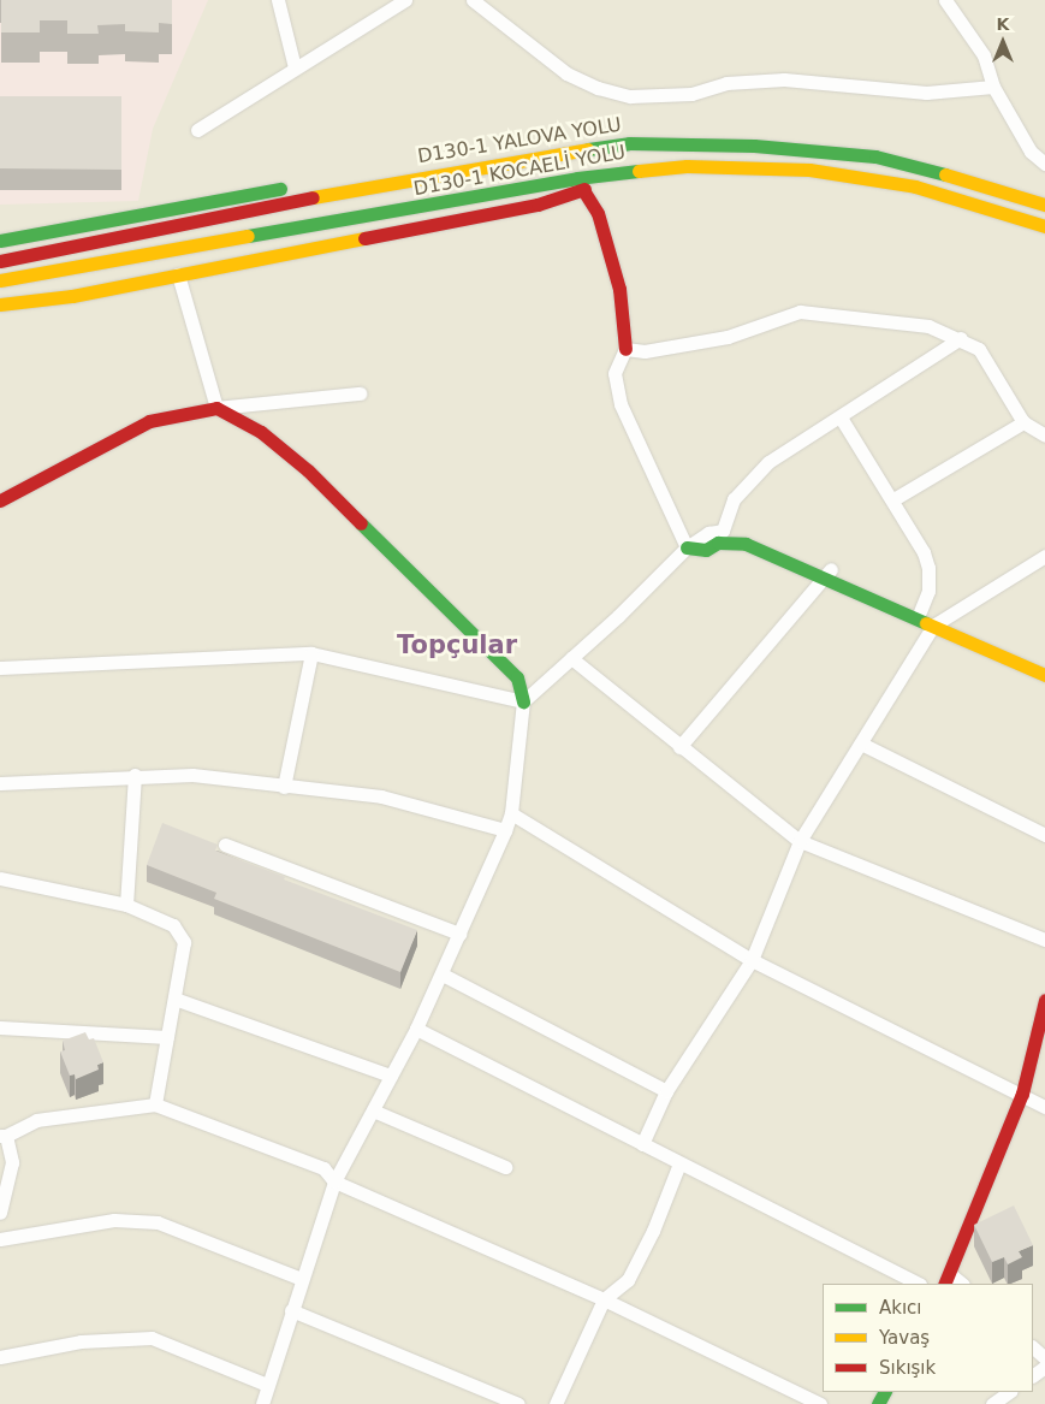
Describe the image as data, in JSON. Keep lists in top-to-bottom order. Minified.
{"streets":{"main road":["D130-1 YALOVA YOLU","D130-1 KOCAELİ YOLU"]},"districts":["Topçular"],"legend":["Akıcı","Yavaş","Sıkışık"],"north":"top"}
